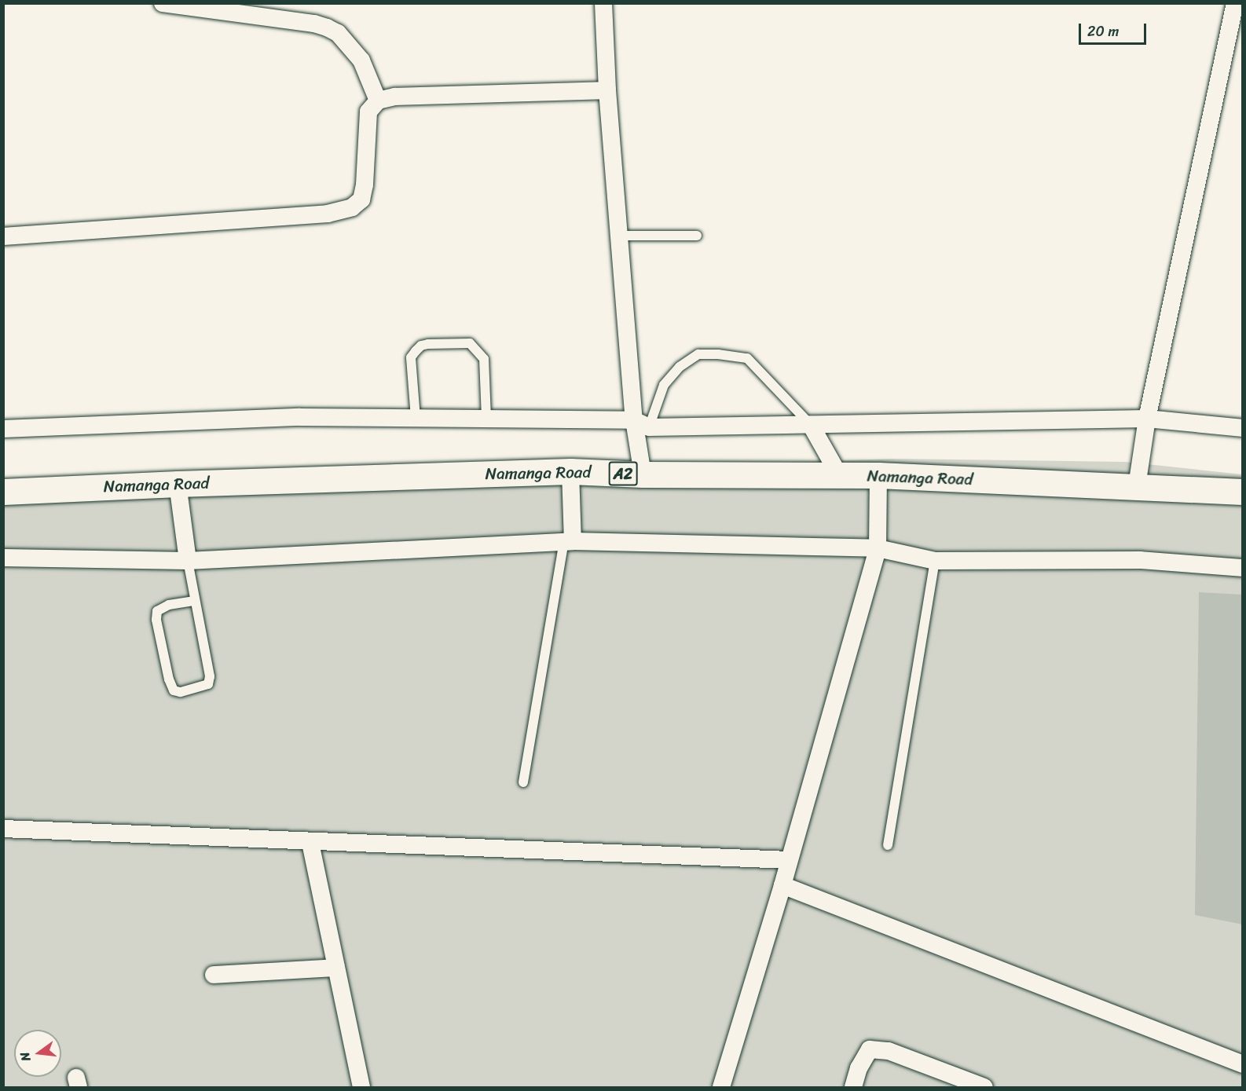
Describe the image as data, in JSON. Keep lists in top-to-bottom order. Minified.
{"streets":{"highway":["Namanga Road","A2"]},"scale_bar":"20 m","north":"left"}
